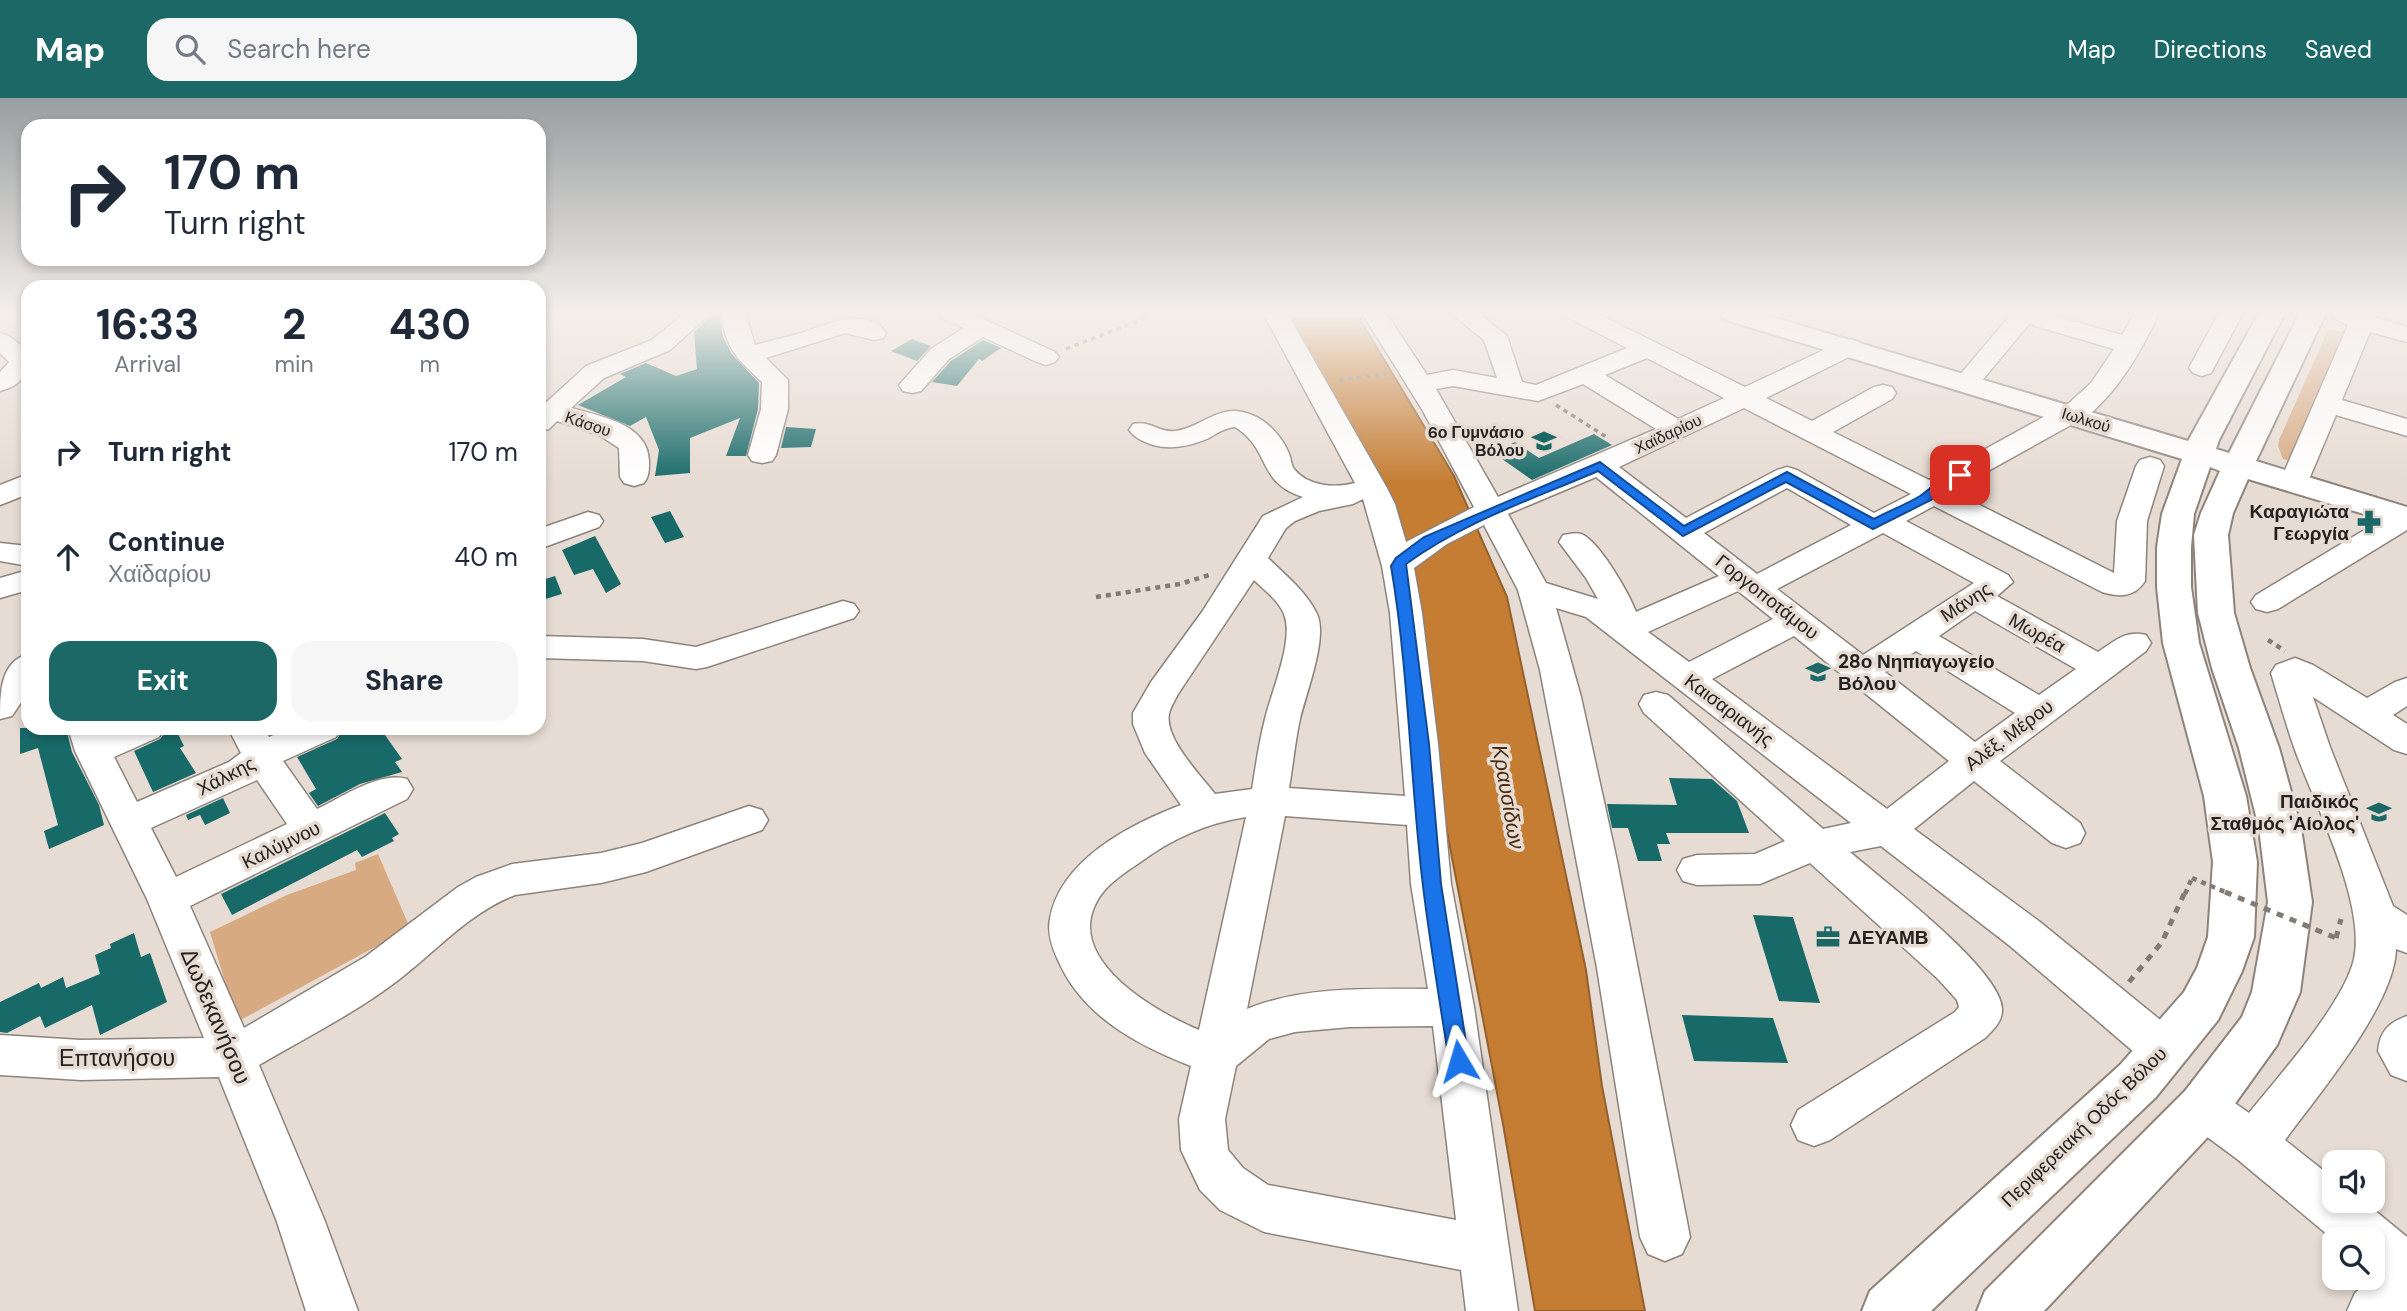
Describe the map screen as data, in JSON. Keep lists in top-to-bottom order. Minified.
{"streets":{"main road":["Ιωλκού","Περιφερειακή Οδός Βόλου"],"street":["Κάσου","Χαϊδαρίου","Γοργοποτάμου","Μάνης","Μωρέα","Καισαριανής","Αλέξ. Μέρου","Χάλκης","Καλύμνου","Δωδεκανήσου","Επτανήσου"]},"crossings":[["Ιωλκού","Περιφερειακή Οδός Βόλου"],["Χαϊδαρίου","Γοργοποτάμου"],["Γοργοποτάμου","Μάνης"],["Γοργοποτάμου","Αλέξ. Μέρου"],["Μάνης","Μωρέα"],["Μωρέα","Αλέξ. Μέρου"],["Καισαριανής","Αλέξ. Μέρου"],["Καισαριανής","Περιφερειακή Οδός Βόλου"],["Χάλκης","Δωδεκανήσου"],["Καλύμνου","Δωδεκανήσου"],["Δωδεκανήσου","Επτανήσου"]],"water":["Κραυσίδων"],"places":{"school or university":["6ο Γυμνάσιο Βόλου","28ο Νηπιαγωγείο Βόλου","Παιδικός Σταθμός 'Αίολος'"],"pharmacy":["Καραγιώτα Γεωργία"],"office":["ΔΕΥΑΜΒ"]},"page":{"header":"Map","search":"Search here","nav":["Map","Directions","Saved"],"turn":["170 m","Turn right"],"eta":["16:33","Arrival","2","min","430","m"],"list":[{"name":"Turn right","value":"170 m"},{"name":"Continue","note":"Χαϊδαρίου","value":"40 m"}],"buttons":["Exit","Share"]}}
